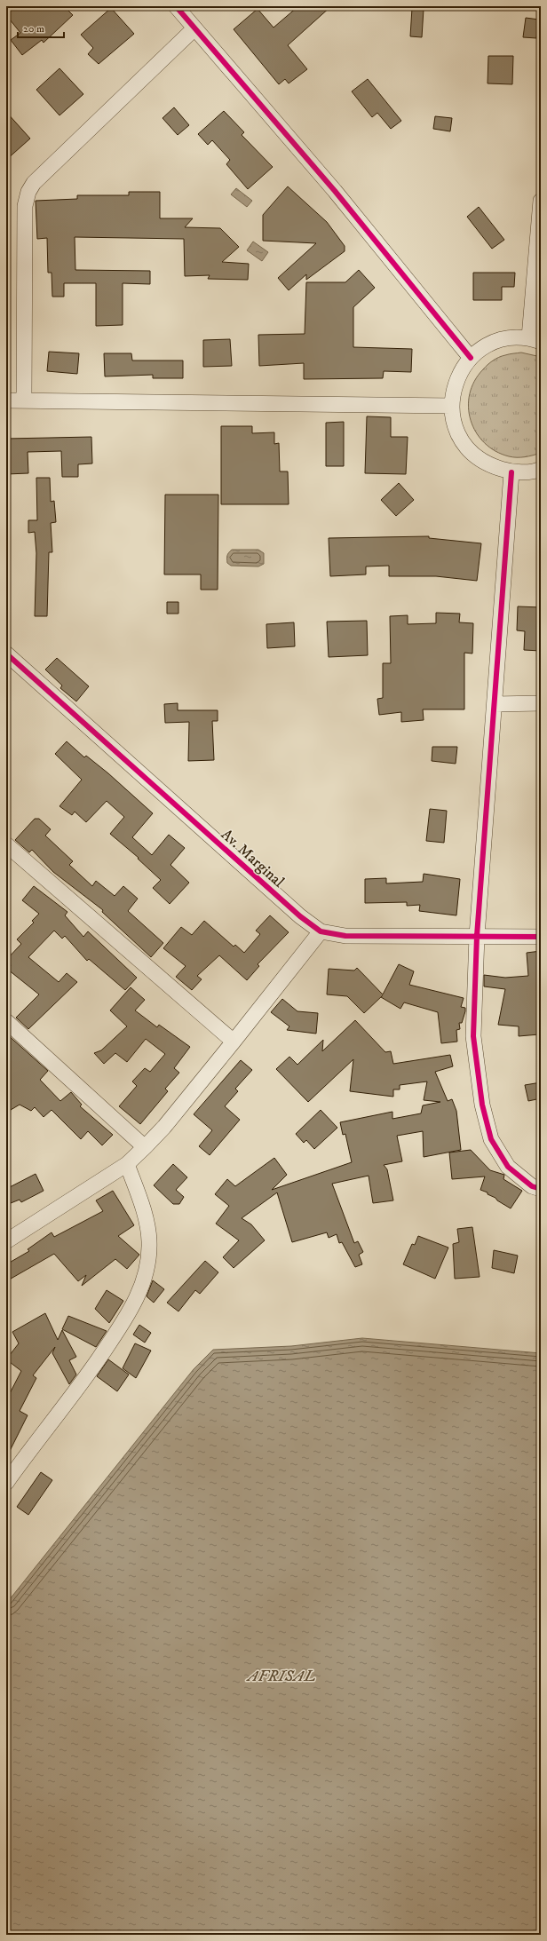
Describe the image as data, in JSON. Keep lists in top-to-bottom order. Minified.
{"streets":{"street":["Av. Marginal"]},"water":["AFRISAL"],"scale_bar":"20 m"}
